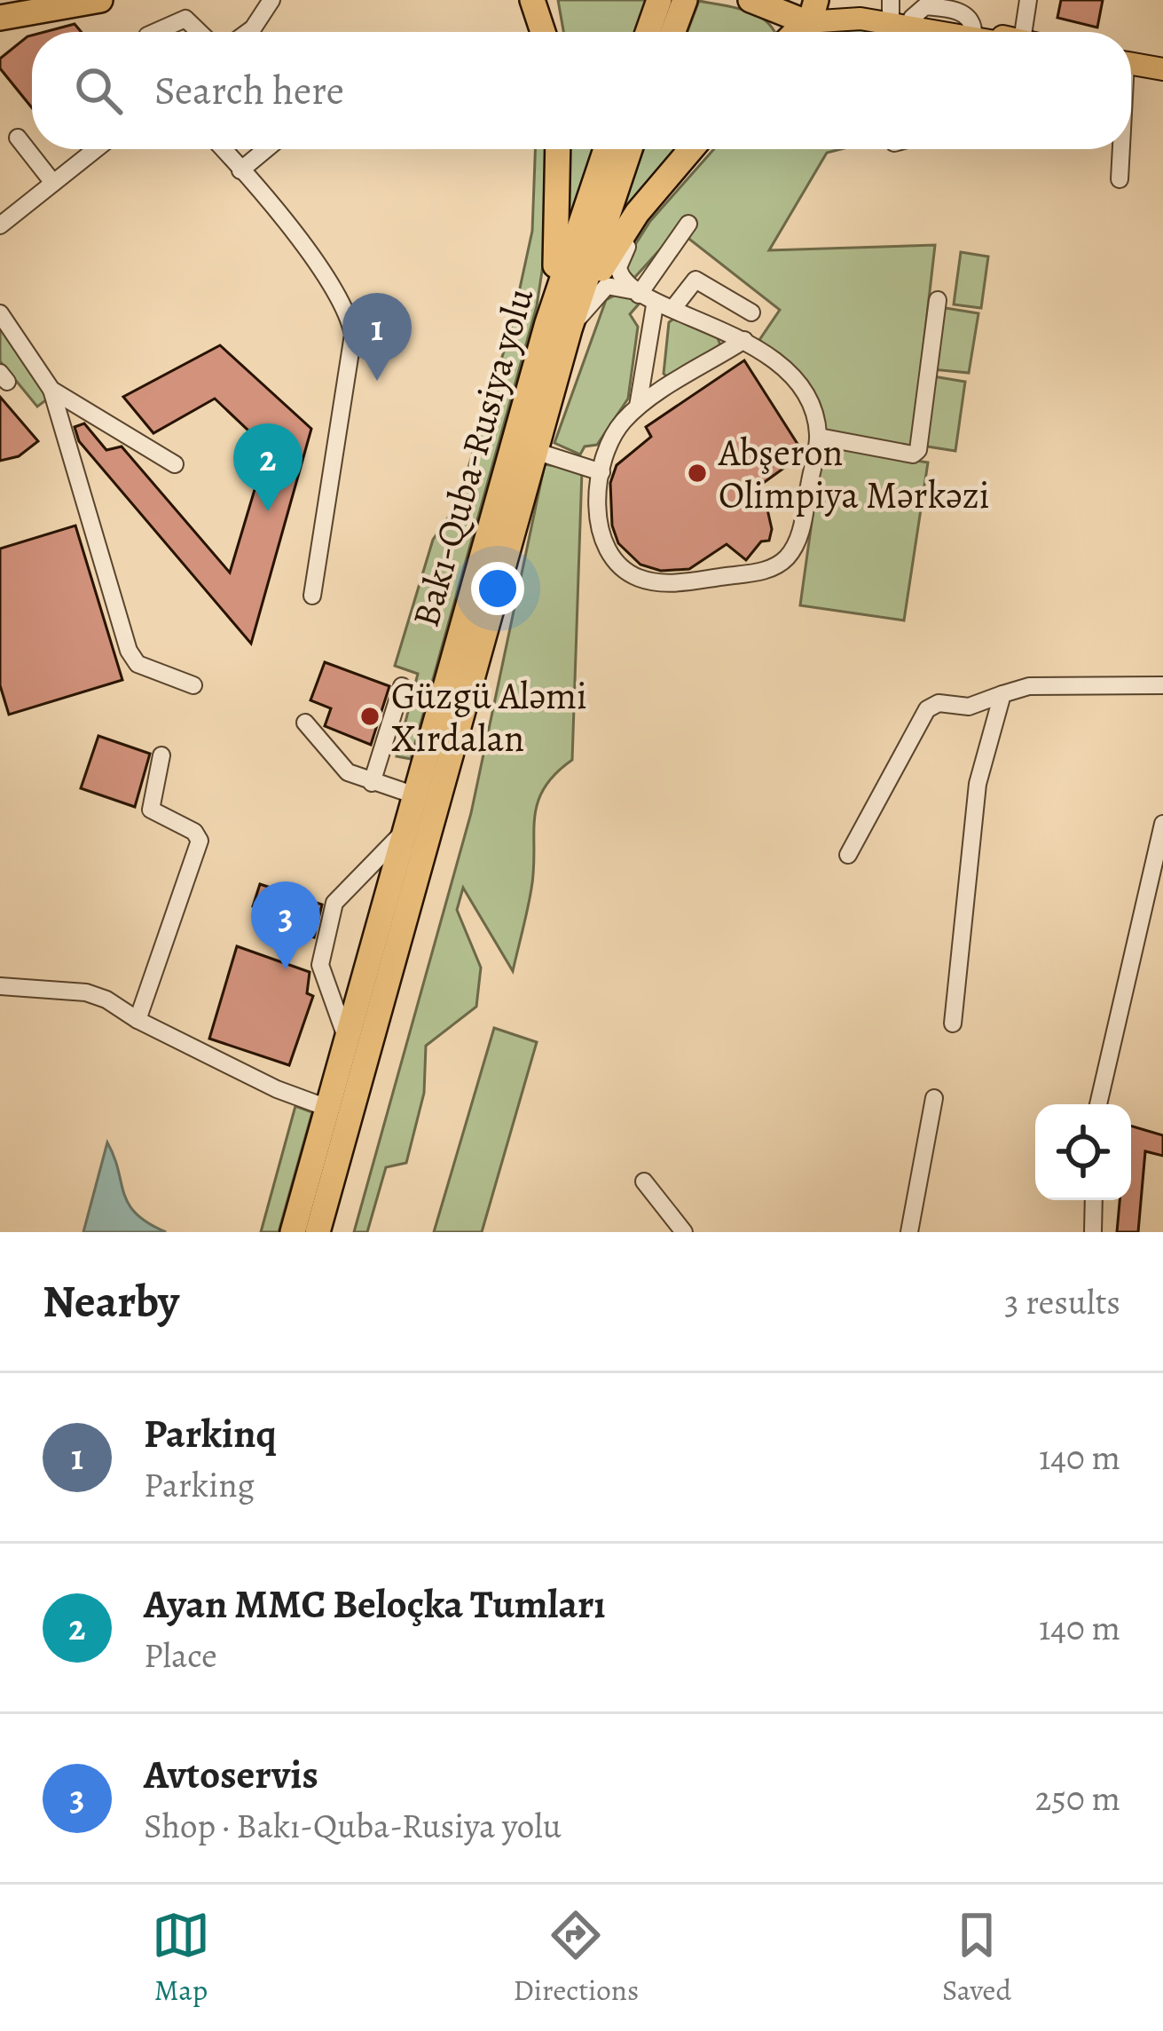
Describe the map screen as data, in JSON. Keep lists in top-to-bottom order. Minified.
{"streets":{"highway":["Bakı-Quba-Rusiya yolu"]},"places":["Abşeron Olimpiya Mərkəzi","Güzgü Aləmi Xırdalan"],"page":{"search":"Search here","pins":["1","2","3"],"heading":["Nearby","3 results"],"list":[{"mark":"1","name":"Parkinq","note":"Parking","value":"140 m"},{"mark":"2","name":"Ayan MMC Beloçka Tumları","note":"Place","value":"140 m"},{"mark":"3","name":"Avtoservis","note":"Shop · Bakı-Quba-Rusiya yolu","value":"250 m"}],"nav":["Map","Directions","Saved"]}}
